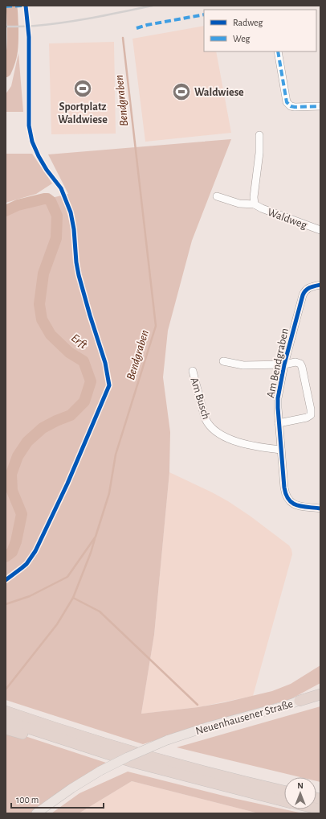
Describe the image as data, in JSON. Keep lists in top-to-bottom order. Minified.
{"streets":{"main road":["Neuenhausener Straße"],"street":["Waldweg","Am Bendgraben","Am Busch"]},"crossings":[["Am Bendgraben","Am Busch"]],"water":["Bendgraben","Erft"],"places":{"sports":["Sportplatz Waldwiese","Waldwiese"]},"legend":["Radweg","Weg"],"scale_bar":"100 m","north":"top"}
